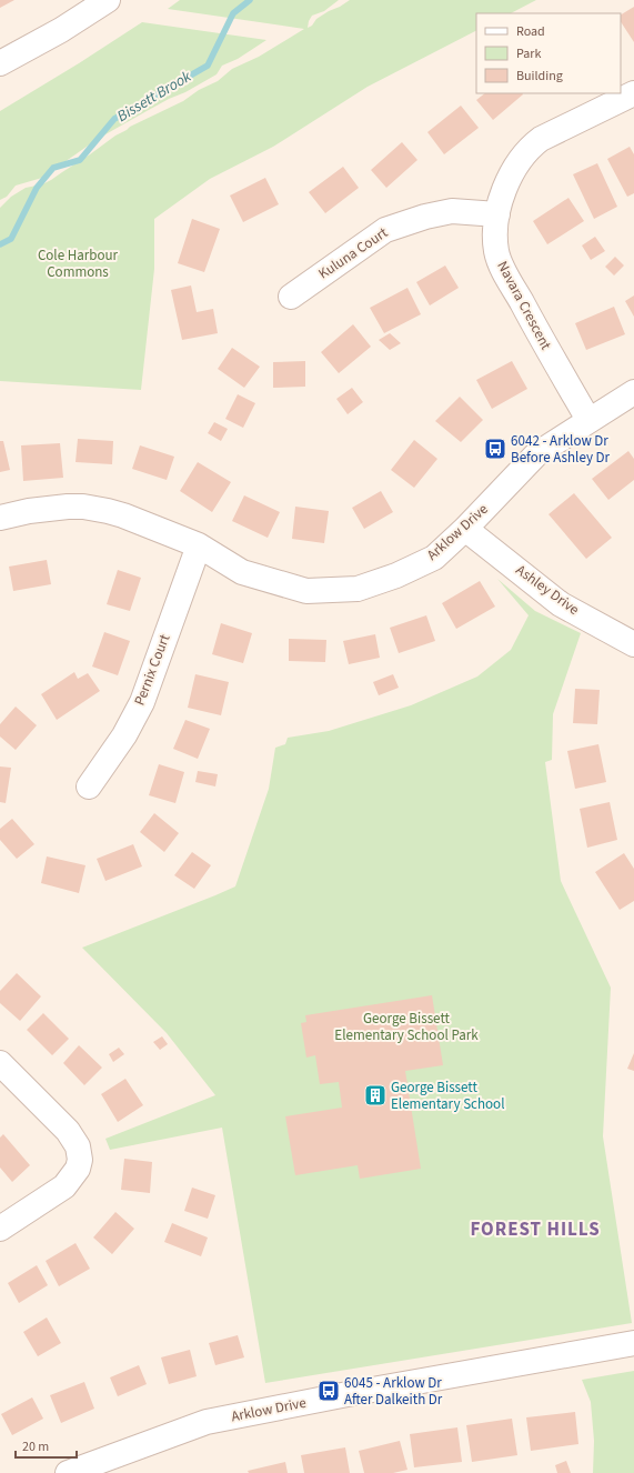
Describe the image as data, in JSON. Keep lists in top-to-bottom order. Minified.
{"streets":{"street":["Kuluna Court","Navara Crescent","Arklow Drive","Ashley Drive","Pernix Court"]},"crossings":[["Kuluna Court","Navara Crescent"],["Navara Crescent","Arklow Drive"],["Arklow Drive","Ashley Drive"],["Arklow Drive","Pernix Court"]],"districts":["FOREST HILLS"],"water":["Bissett Brook"],"parks":["Cole Harbour Commons","George Bissett Elementary School Park"],"places":{"bus stop":["6042 - Arklow Dr Before Ashley Dr","6045 - Arklow Dr After Dalkeith Dr"],"building":["George Bissett Elementary School"]},"legend":["Road","Park","Building"],"scale_bar":"20 m"}
